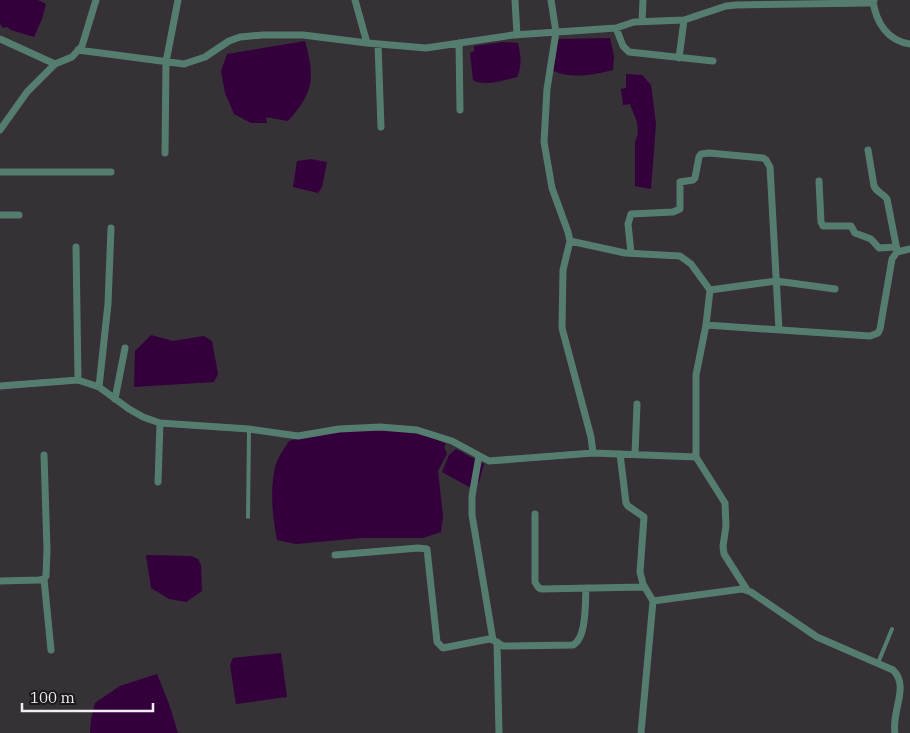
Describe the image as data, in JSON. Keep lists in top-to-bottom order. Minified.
{"scale_bar":"100 m"}
